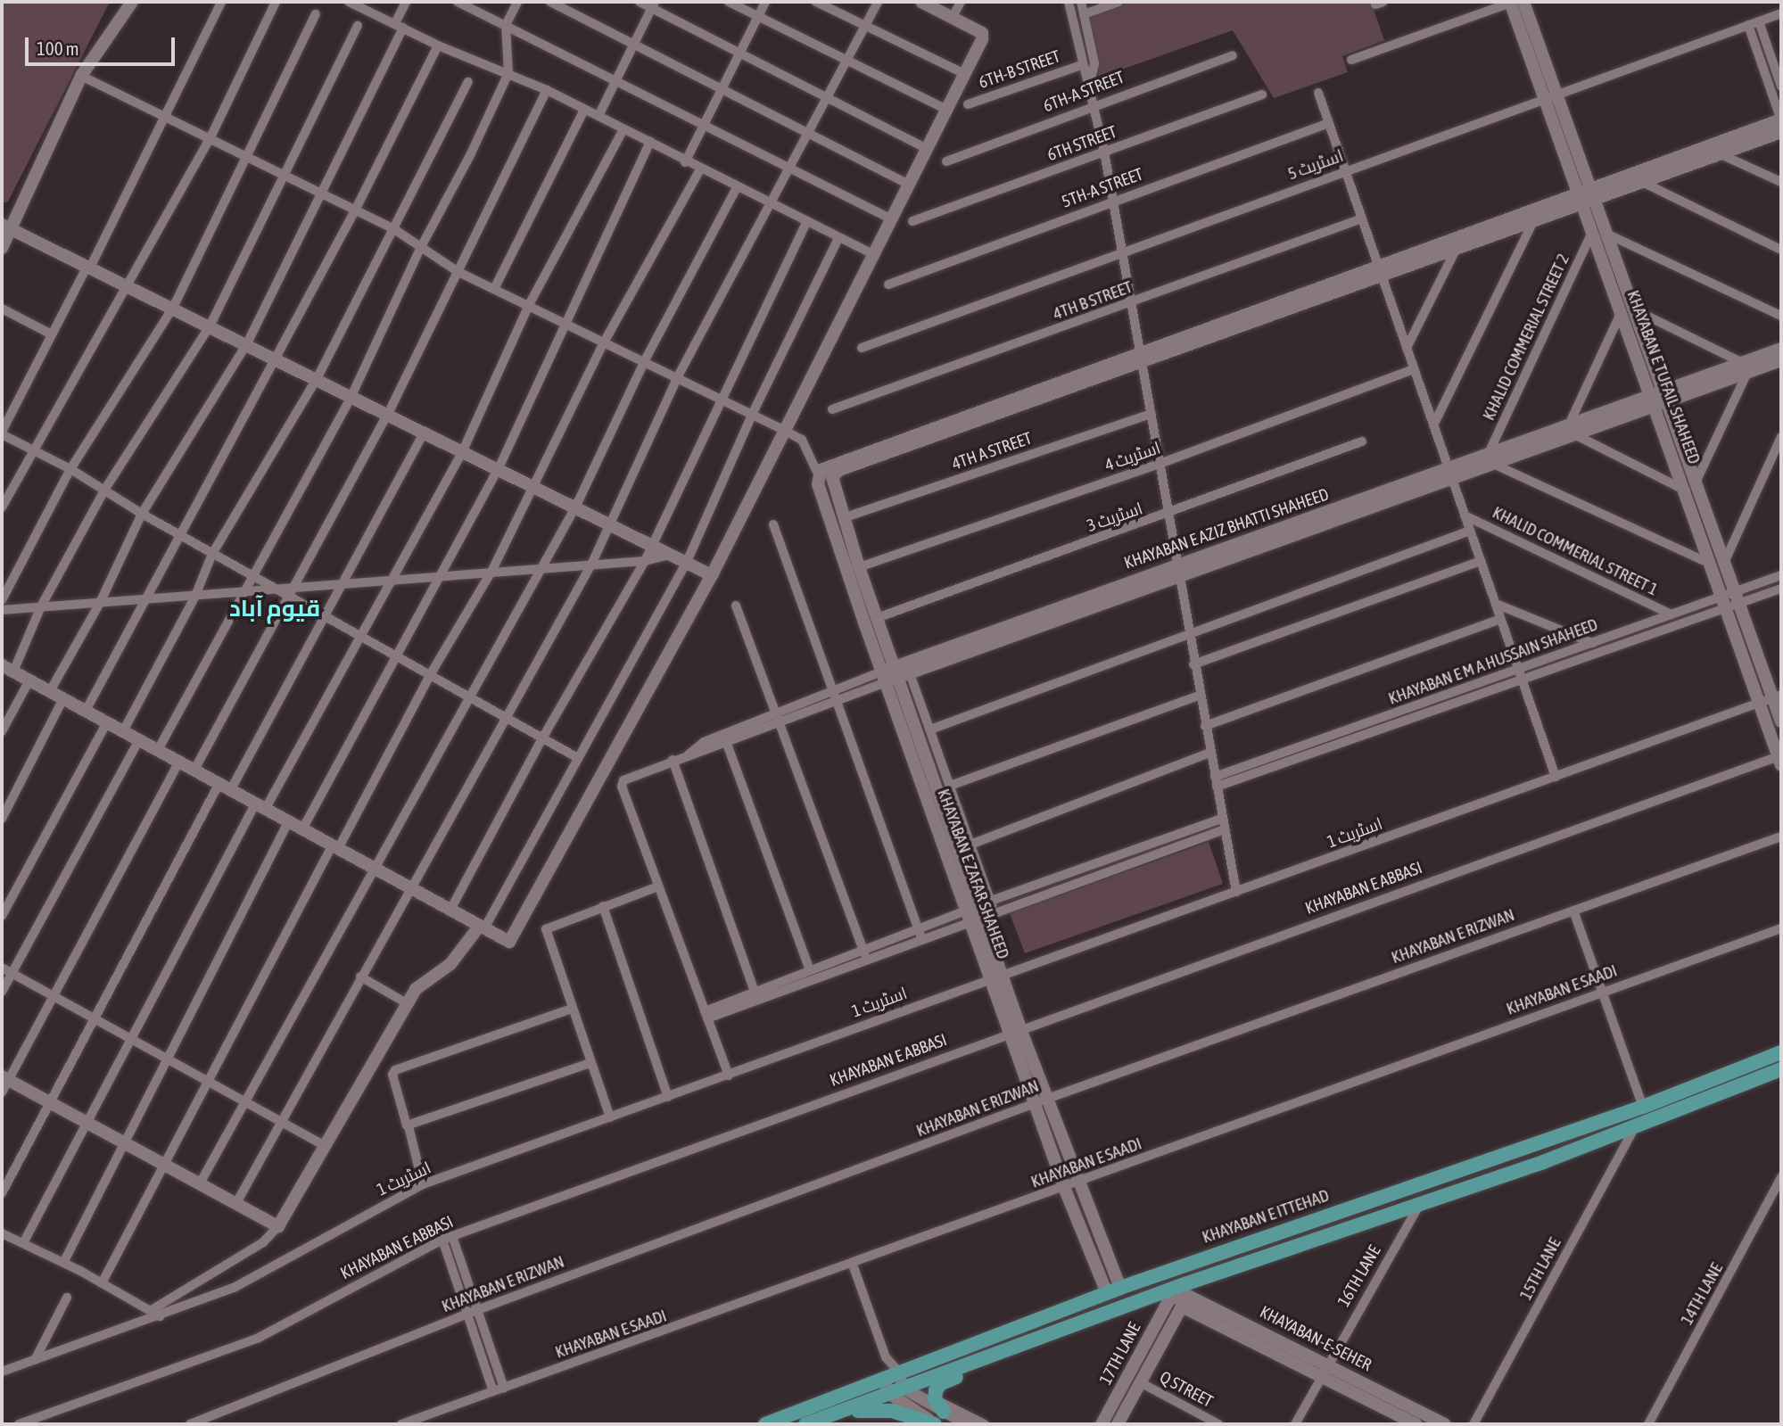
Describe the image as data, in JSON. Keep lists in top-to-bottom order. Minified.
{"streets":{"main road":["KHAYABAN E ITTEHAD"],"street":["6TH-B STREET","6TH-A STREET","6TH STREET","اسٹریٹ 5","5TH-A STREET","4TH B STREET","KHALID COMMERIAL STREET 2","KHAYABAN E TUFAIL SHAHEED","4TH A STREET","اسٹریٹ 4","اسٹریٹ 3","KHAYABAN E AZIZ BHATTI SHAHEED","KHALID COMMERIAL STREET 1","KHAYABAN E M A HUSSAIN SHAHEED","اسٹریٹ 1","KHAYABAN E ZAFAR SHAHEED","KHAYABAN E ABBASI","KHAYABAN E RIZWAN","KHAYABAN E SAADI","15TH LANE","16TH LANE","14TH LANE","KHAYABAN-E-SEHER","17TH LANE","Q STREET"]},"crossings":[["اسٹریٹ 5","KHAYABAN E TUFAIL SHAHEED"],["KHALID COMMERIAL STREET 2","KHAYABAN E TUFAIL SHAHEED"],["KHALID COMMERIAL STREET 2","KHAYABAN E AZIZ BHATTI SHAHEED"],["KHAYABAN E TUFAIL SHAHEED","KHAYABAN E AZIZ BHATTI SHAHEED"],["KHAYABAN E TUFAIL SHAHEED","KHAYABAN E M A HUSSAIN SHAHEED"],["KHAYABAN E TUFAIL SHAHEED","اسٹریٹ 1"],["KHAYABAN E TUFAIL SHAHEED","KHAYABAN E ABBASI"],["KHAYABAN E AZIZ BHATTI SHAHEED","KHAYABAN E ZAFAR SHAHEED"],["KHALID COMMERIAL STREET 1","KHAYABAN E M A HUSSAIN SHAHEED"],["اسٹریٹ 1","KHAYABAN E ZAFAR SHAHEED"],["KHAYABAN E ZAFAR SHAHEED","KHAYABAN E ABBASI"],["KHAYABAN E ZAFAR SHAHEED","KHAYABAN E RIZWAN"],["KHAYABAN E ZAFAR SHAHEED","KHAYABAN E SAADI"],["KHAYABAN E ZAFAR SHAHEED","KHAYABAN E ITTEHAD"],["KHAYABAN E ITTEHAD","15TH LANE"],["KHAYABAN E ITTEHAD","16TH LANE"],["KHAYABAN E ITTEHAD","KHAYABAN-E-SEHER"],["KHAYABAN E ITTEHAD","17TH LANE"],["16TH LANE","KHAYABAN-E-SEHER"],["KHAYABAN-E-SEHER","17TH LANE"],["17TH LANE","Q STREET"]],"districts":["قیوم آباد"],"scale_bar":"100 m"}
